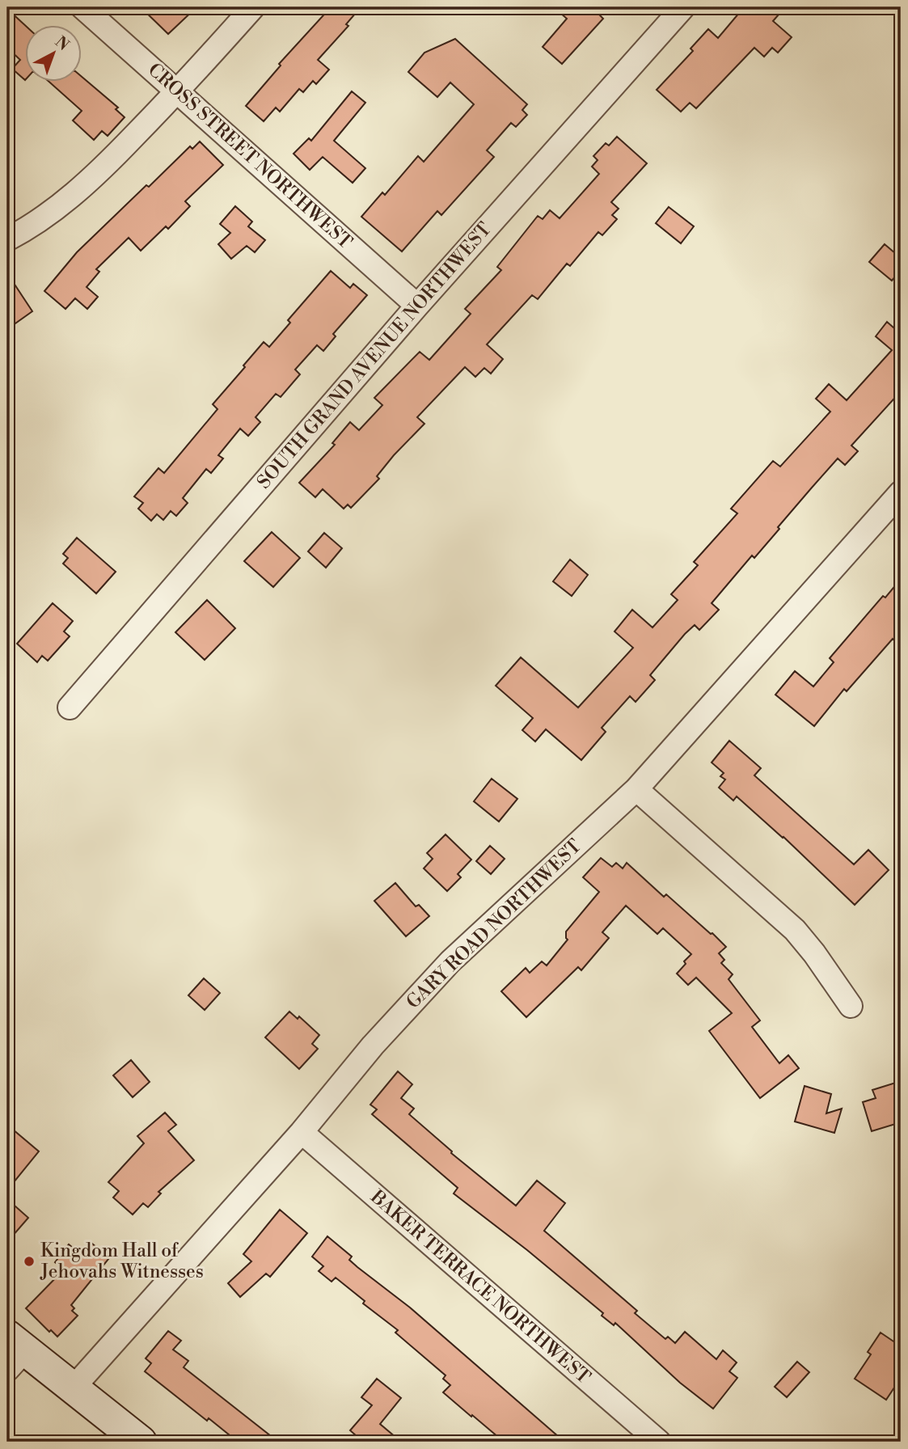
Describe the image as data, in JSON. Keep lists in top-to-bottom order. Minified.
{"streets":{"street":["CROSS STREET NORTHWEST","SOUTH GRAND AVENUE NORTHWEST","GARY ROAD NORTHWEST","BAKER TERRACE NORTHWEST"]},"crossings":[["CROSS STREET NORTHWEST","SOUTH GRAND AVENUE NORTHWEST"],["GARY ROAD NORTHWEST","BAKER TERRACE NORTHWEST"]],"places":["Kingdom Hall of Jehovahs Witnesses"],"north":"top right"}
